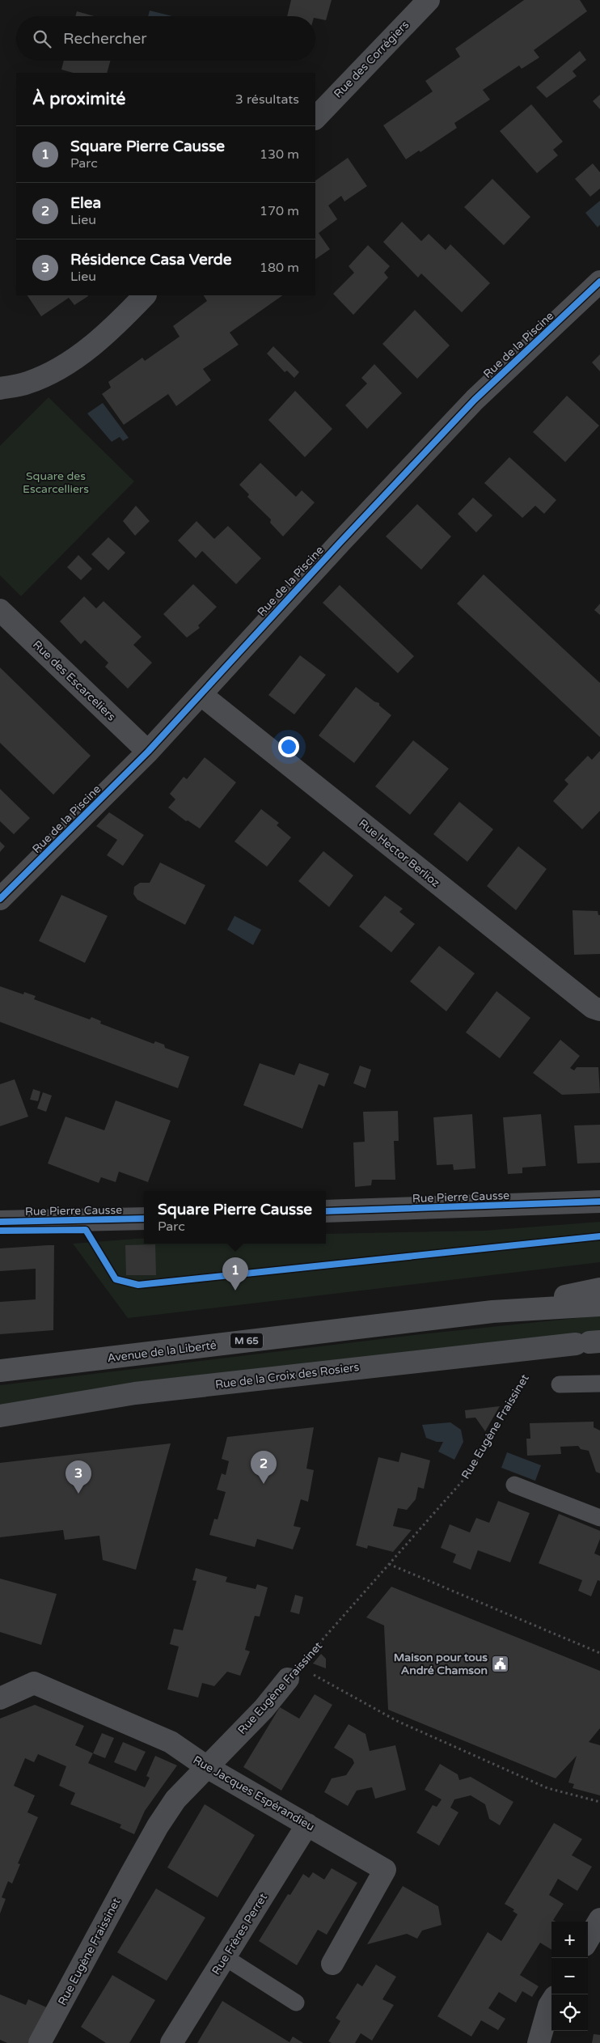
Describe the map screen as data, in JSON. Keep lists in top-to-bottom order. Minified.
{"streets":{"main road":["M 65","Avenue de la Liberté"],"street":["Rue des Corrégiers","Rue de la Piscine","Rue des Escarceliers","Rue Hector Berlioz","Rue Pierre Causse","Rue de la Croix des Rosiers","Rue Eugène Fraissinet","Rue Jacques Espérandieu","Rue Frères Perret"]},"crossings":[["Rue de la Piscine","Rue des Escarceliers"],["Rue de la Piscine","Rue Hector Berlioz"],["Rue de la Croix des Rosiers","Rue Eugène Fraissinet"],["Rue Eugène Fraissinet","Rue Jacques Espérandieu"],["Rue Jacques Espérandieu","Rue Frères Perret"]],"parks":["Square des Escarcelliers"],"places":{"public building":["Maison pour tous André Chamson"]},"page":{"search":"Rechercher","heading":["À proximité","3 résultats"],"list":[{"mark":"1","name":"Square Pierre Causse","note":"Parc","value":"130 m"},{"mark":"2","name":"Elea","note":"Lieu","value":"170 m"},{"mark":"3","name":"Résidence Casa Verde","note":"Lieu","value":"180 m"}],"popup":["Square Pierre Causse","Parc"],"pins":["1","2","3"],"map_buttons":["+","−"]}}
